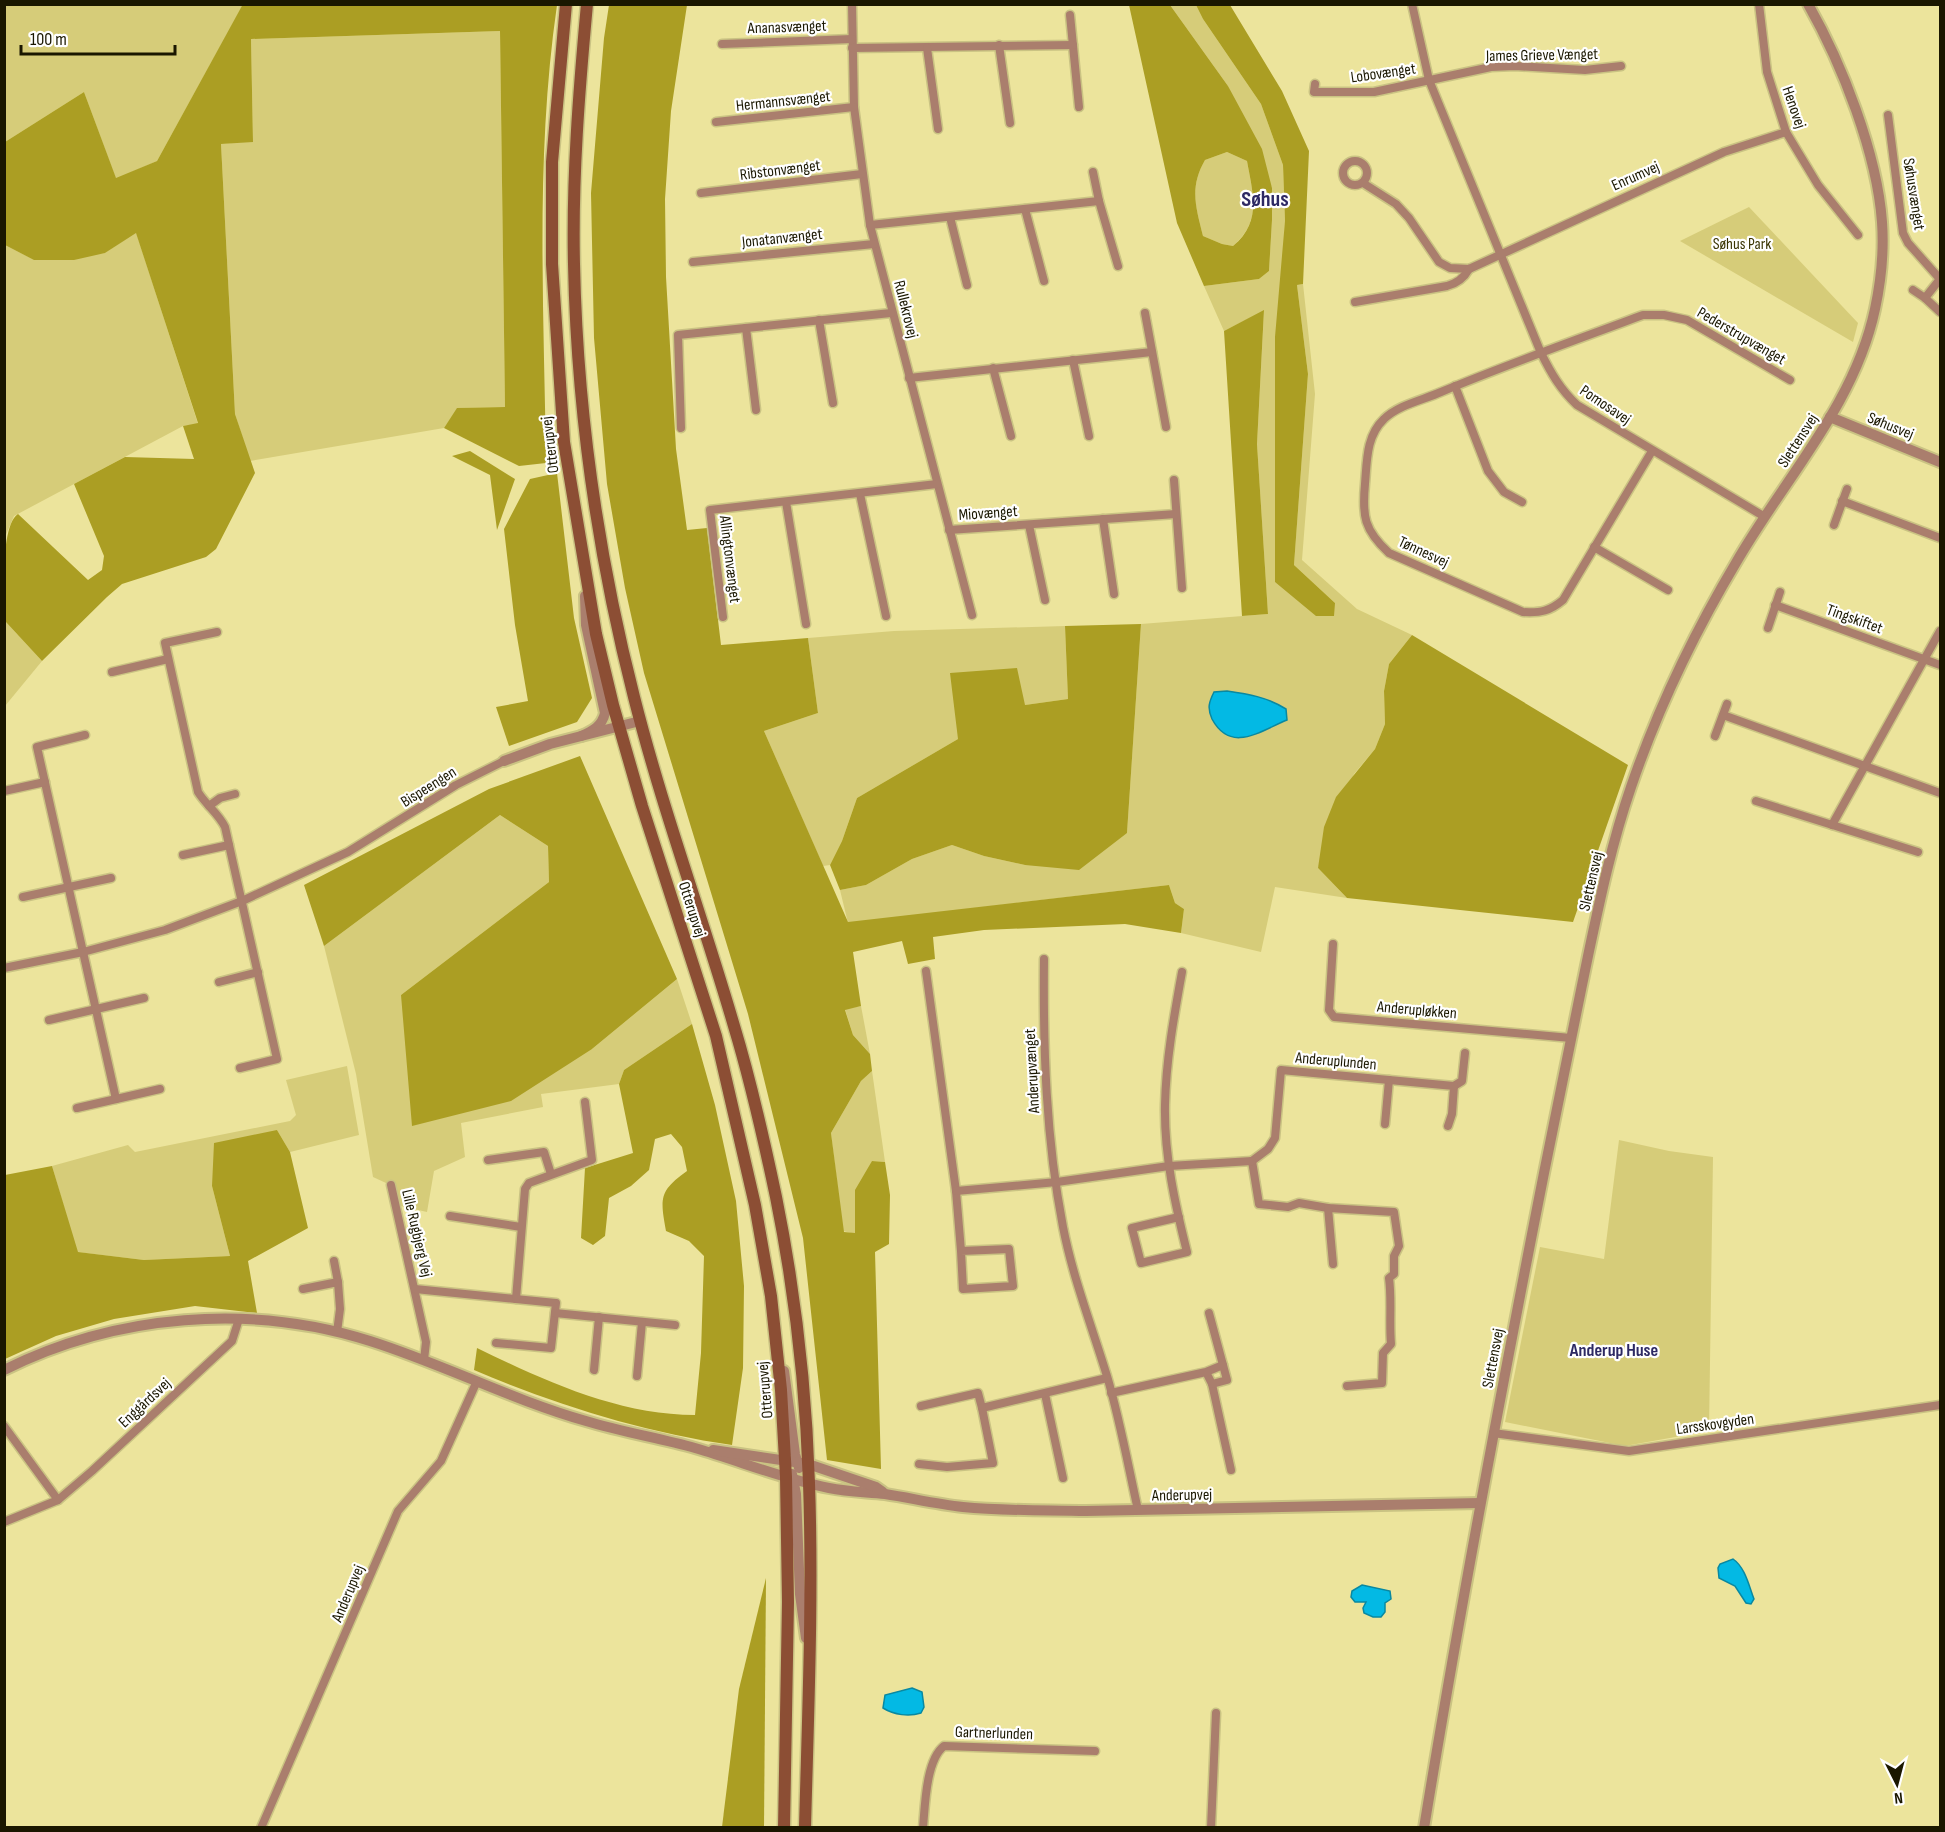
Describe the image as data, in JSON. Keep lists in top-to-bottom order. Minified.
{"streets":{"main road":["Otterupvej"],"street":["Ananasvænget","James Grieve Vænget","Lobovænget","Hermannsvænget","Henovej","Ribstonvænget","Enrumvej","Søhusvænget","Jonatanvænget","Rullekrovej","Pederstrupvænget","Pomosavej","Søhusvej","Slettensvej","Miovænget","Tønnesvej","Allingtonvænget","Tingskiftet","Bispeengen","Anderupløkken","Anderuplunden","Anderupvænget","Lille Rugbjerg Vej","Enggårdsvej","Larsskovgyden","Anderupvej","Gartnerlunden"]},"crossings":[["Ananasvænget","Rullekrovej"],["James Grieve Vænget","Lobovænget"],["James Grieve Vænget","Pomosavej"],["Lobovænget","Pomosavej"],["Hermannsvænget","Rullekrovej"],["Henovej","Enrumvej"],["Ribstonvænget","Rullekrovej"],["Enrumvej","Pomosavej"],["Jonatanvænget","Rullekrovej"],["Rullekrovej","Miovænget"],["Rullekrovej","Allingtonvænget"],["Pederstrupvænget","Pomosavej"],["Pederstrupvænget","Tønnesvej"],["Pomosavej","Slettensvej"],["Pomosavej","Tønnesvej"],["Søhusvej","Slettensvej"],["Slettensvej","Anderupløkken"],["Slettensvej","Larsskovgyden"],["Slettensvej","Anderupvej"],["Otterupvej","Bispeengen"],["Otterupvej","Anderupvej"],["Anderupvænget","Anderupvej"],["Lille Rugbjerg Vej","Anderupvej"],["Enggårdsvej","Anderupvej"]],"districts":["Søhus","Anderup Huse"],"parks":["Søhus Park"],"scale_bar":"100 m","north":"bottom"}
